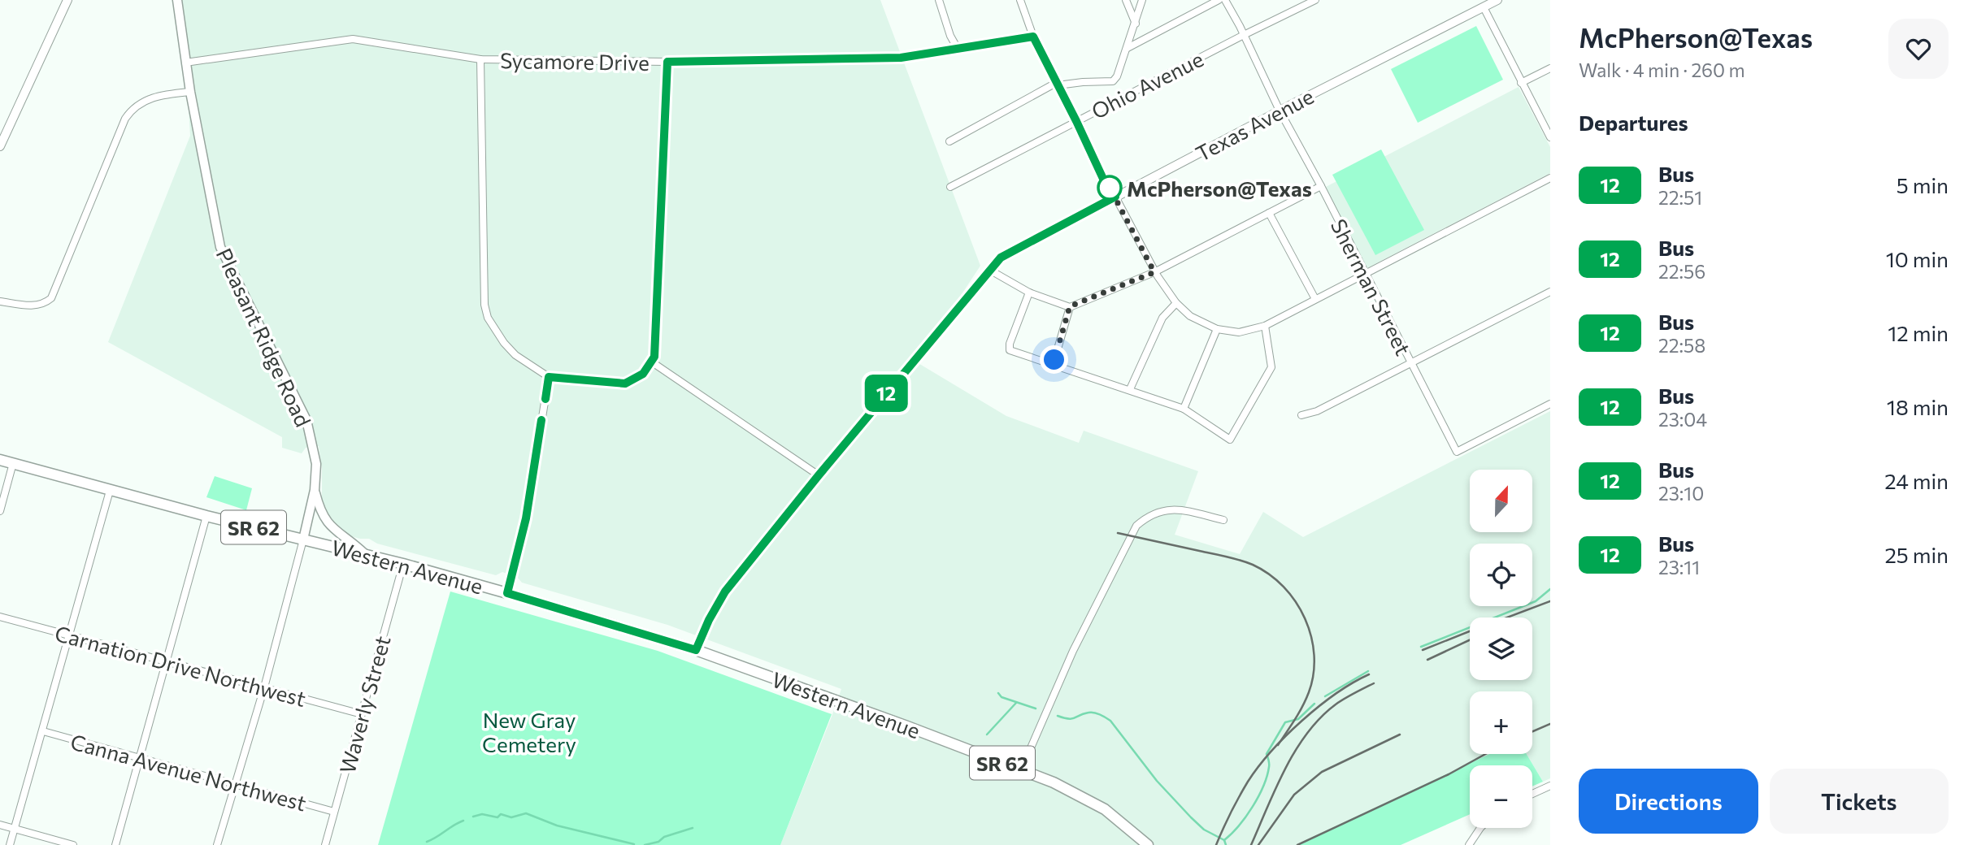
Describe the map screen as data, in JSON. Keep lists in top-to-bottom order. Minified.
{"streets":{"main road":["Pleasant Ridge Road","SR 62","Western Avenue"],"street":["Sycamore Drive","Ohio Avenue","Texas Avenue","Sherman Street","Carnation Drive Northwest","Waverly Street","Canna Avenue Northwest"]},"crossings":[["Sycamore Drive","Pleasant Ridge Road"],["Ohio Avenue","Sherman Street"],["Texas Avenue","Sherman Street"],["Texas Avenue","Western Avenue"],["Pleasant Ridge Road","Western Avenue"],["Western Avenue","Waverly Street"],["Carnation Drive Northwest","Waverly Street"],["Waverly Street","Canna Avenue Northwest"]],"parks":["New Gray Cemetery"],"places":["McPherson@Texas"],"lines":["bus line 12"],"north":"top","page":{"on_map":"12","heading":[["McPherson@Texas","Walk · 4 min · 260 m"],"Departures"],"list":[{"mark":"12","name":"Bus","note":"22:51","value":"5 min"},{"mark":"12","name":"Bus","note":"22:56","value":"10 min"},{"mark":"12","name":"Bus","note":"22:58","value":"12 min"},{"mark":"12","name":"Bus","note":"23:04","value":"18 min"},{"mark":"12","name":"Bus","note":"23:10","value":"24 min"},{"mark":"12","name":"Bus","note":"23:11","value":"25 min"}],"map_buttons":["+","−"],"buttons":["Directions","Tickets"]}}
